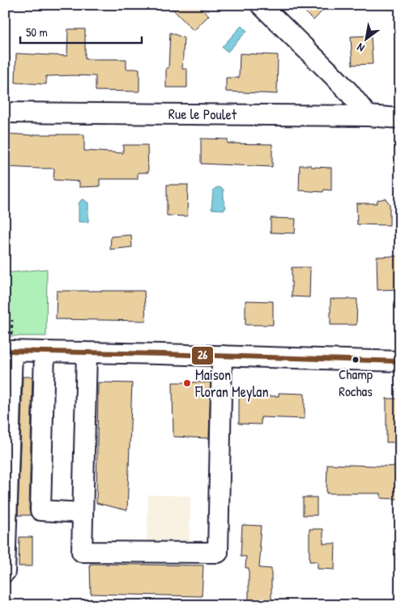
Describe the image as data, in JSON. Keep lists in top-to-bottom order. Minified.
{"streets":{"street":["Rue le Poulet"]},"places":["Champ Rochas","Maison Floran Meylan"],"lines":["transit line 26"],"scale_bar":"50 m","north":"bottom left"}
